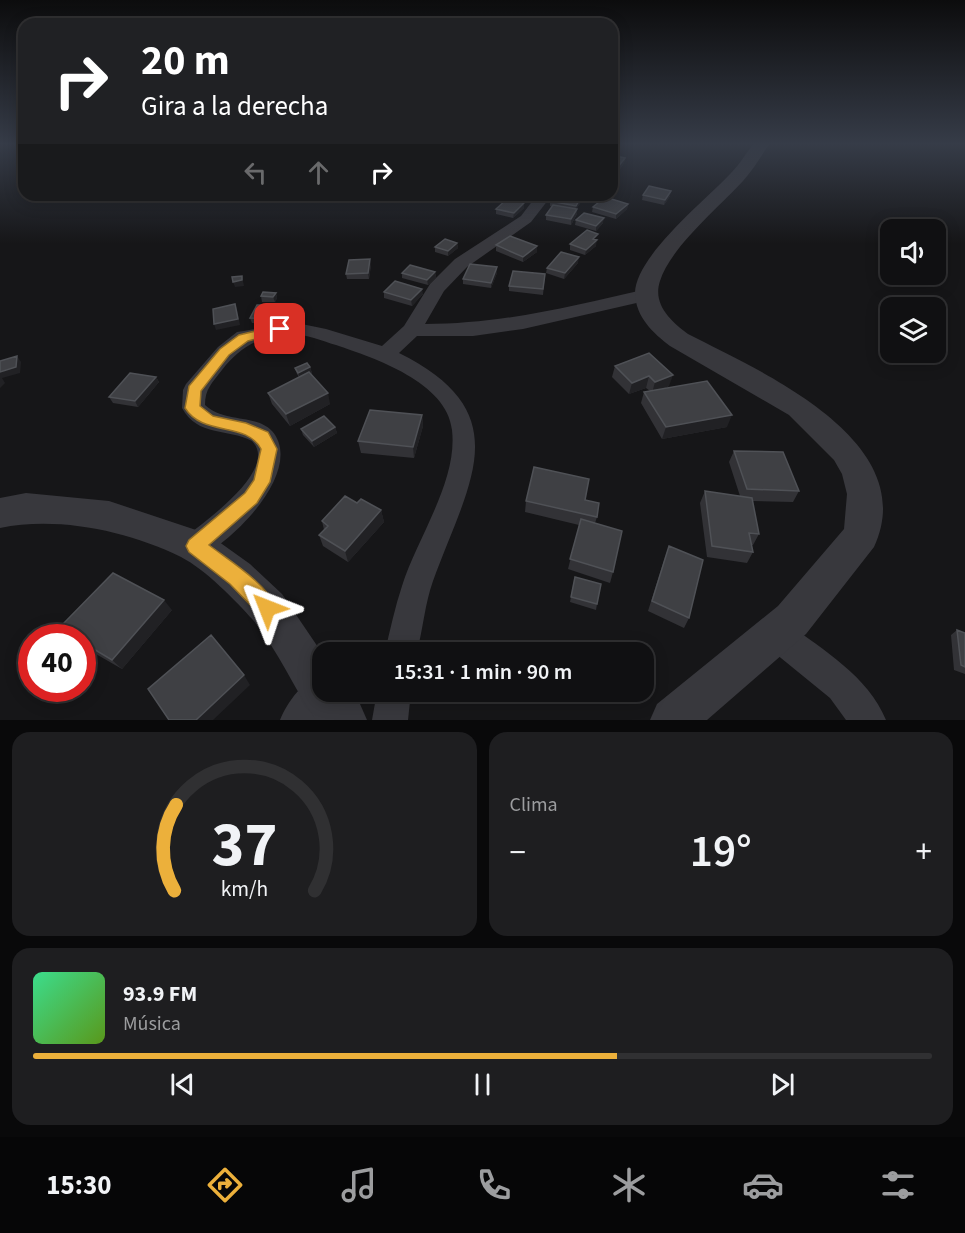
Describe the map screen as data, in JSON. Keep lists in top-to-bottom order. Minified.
{"page":{"turn":["20 m","Gira a la derecha"],"limit":"40","trip":"15:31 · 1 min · 90 m","tile":"Clima","heat":["−","19°","+"],"song":["93.9 FM","Música"],"tabs":"15:30","gauge":["37","km/h"]}}
